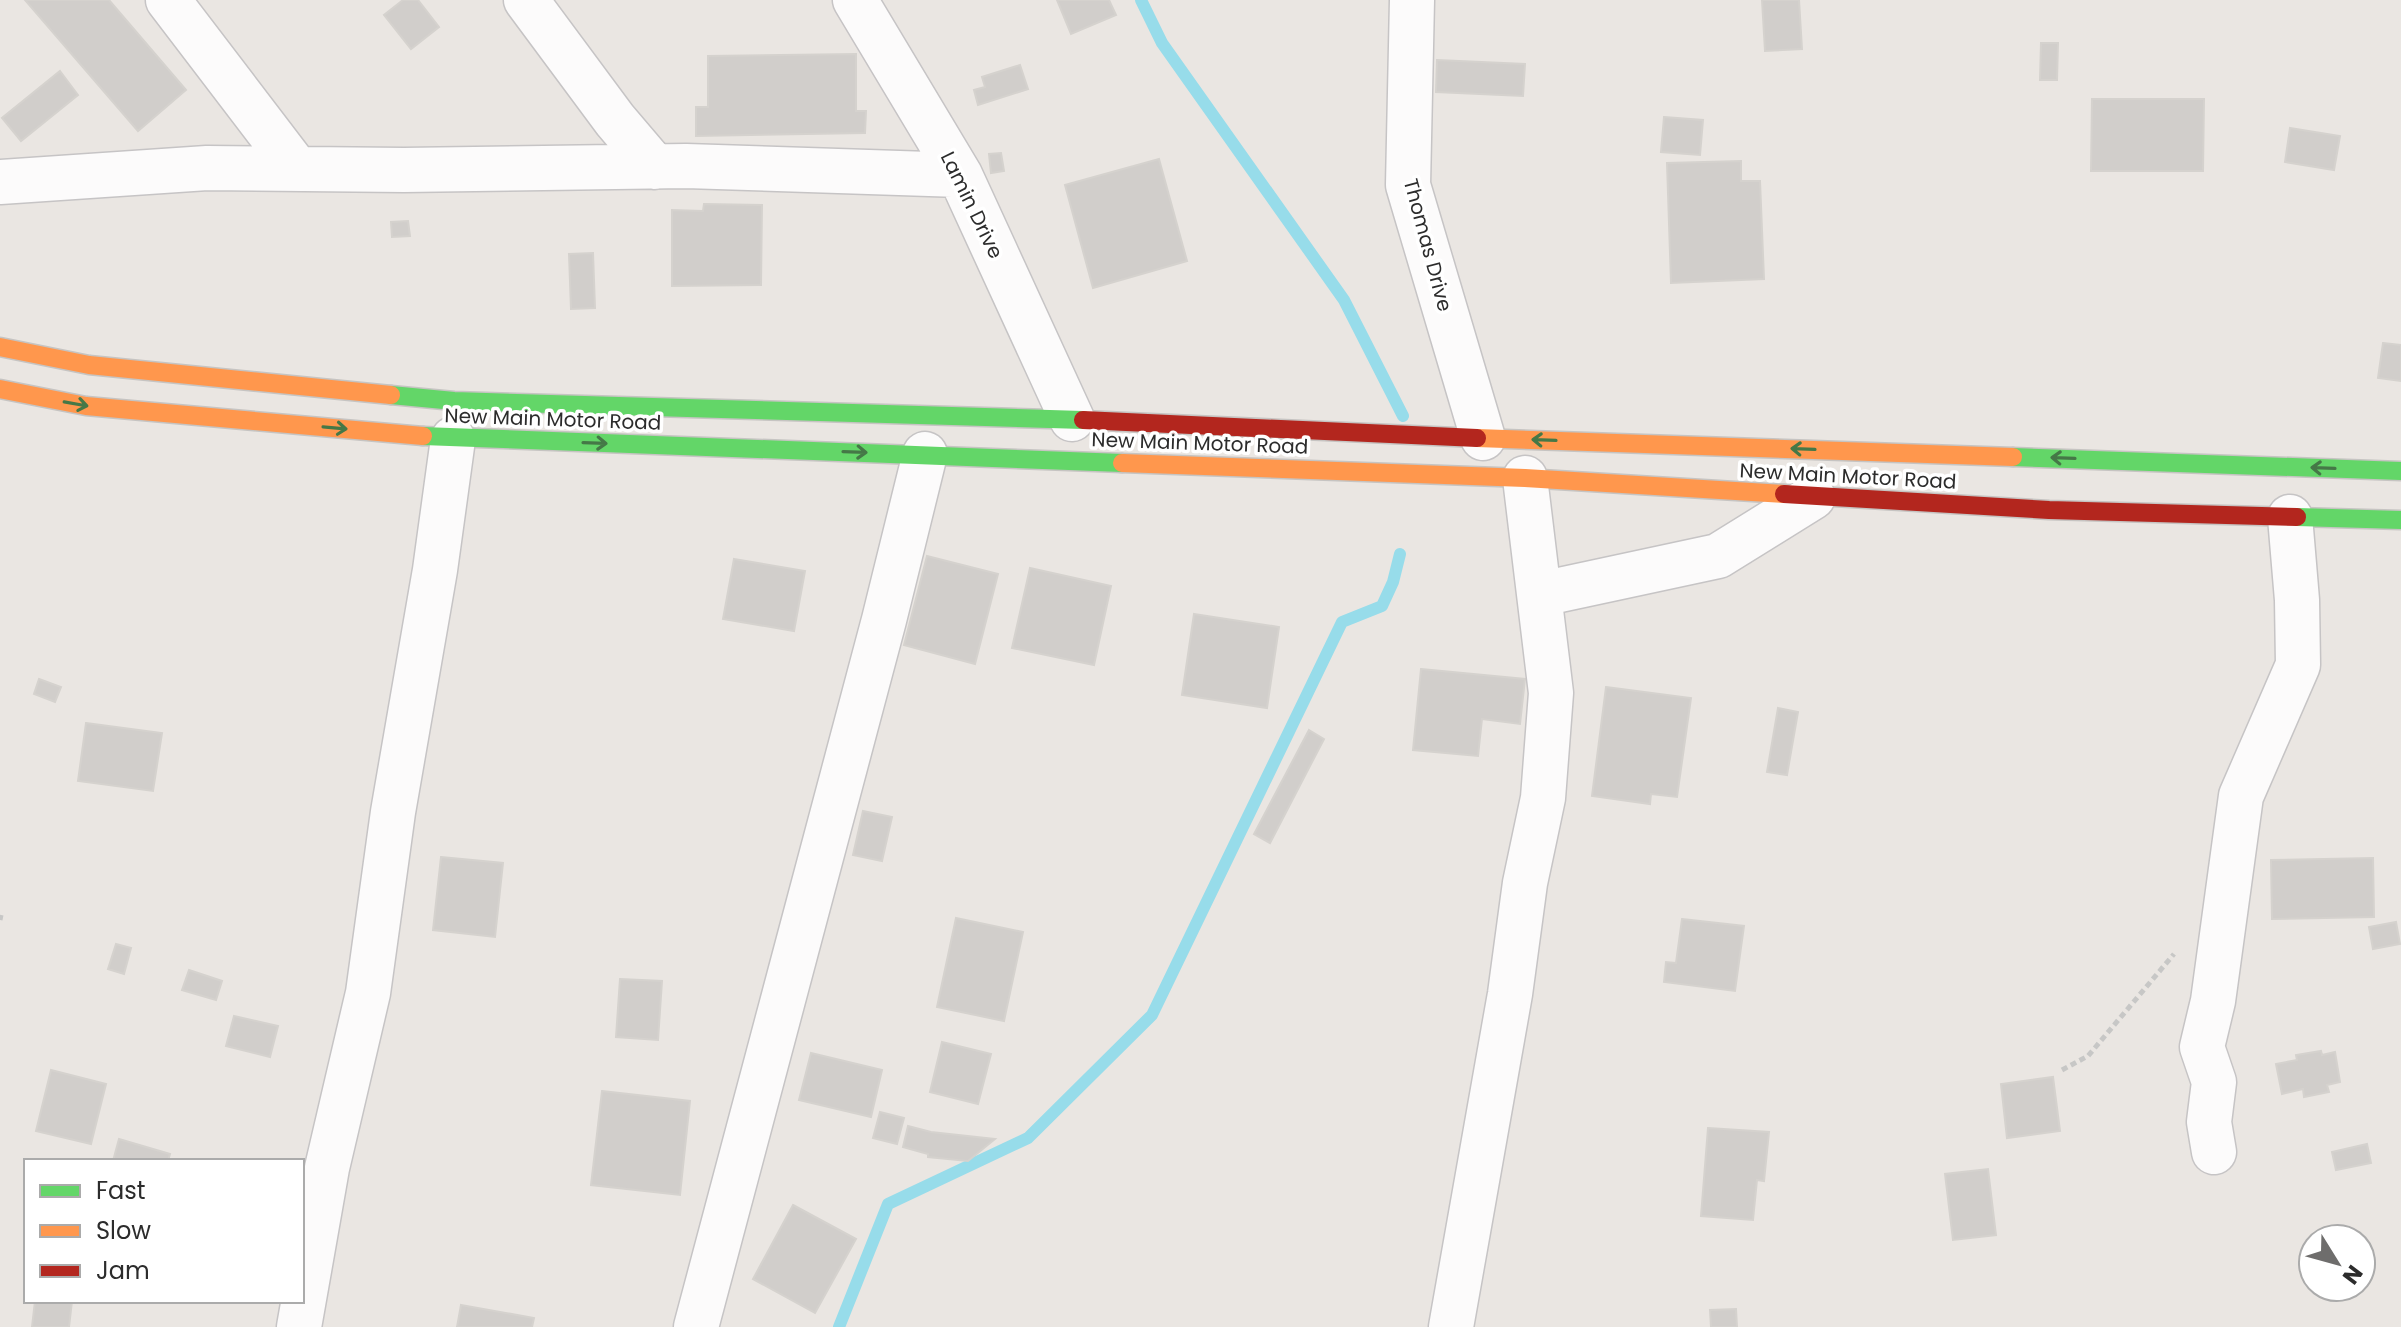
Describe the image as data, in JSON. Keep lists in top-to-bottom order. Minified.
{"streets":{"highway":["New Main Motor Road"],"street":["Lamin Drive","Thomas Drive"]},"crossings":[["Lamin Drive","New Main Motor Road"],["Thomas Drive","New Main Motor Road"]],"legend":["Fast","Slow","Jam"],"north":"bottom right"}
